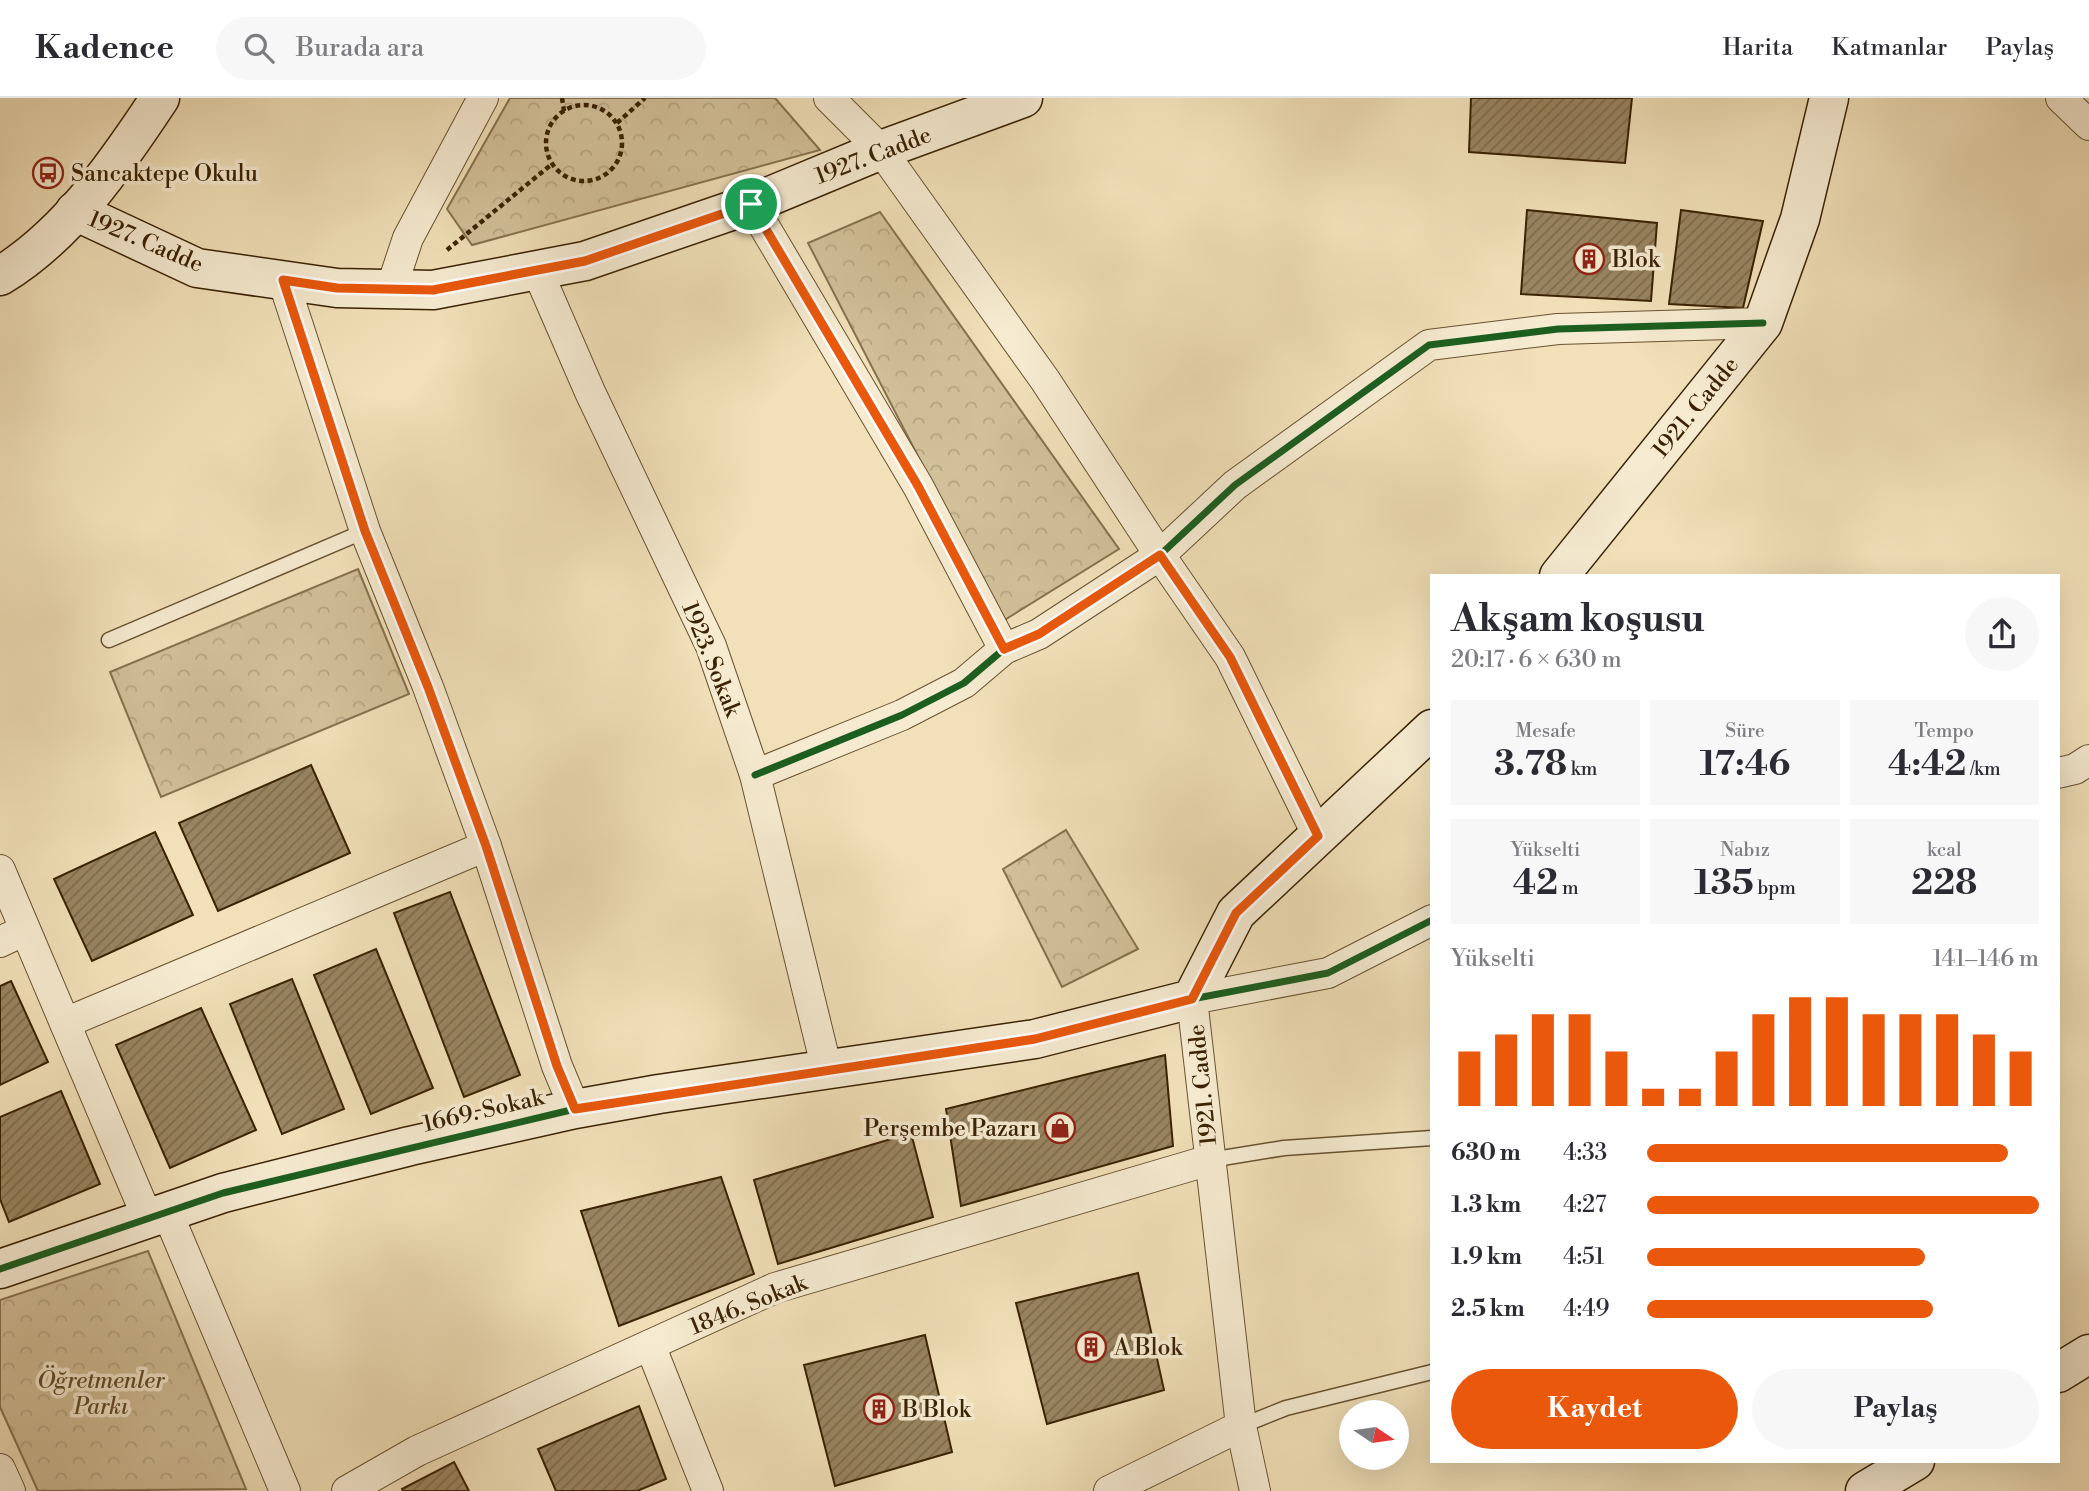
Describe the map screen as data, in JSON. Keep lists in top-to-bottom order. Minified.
{"streets":{"street":["1927. Cadde","1921. Cadde","1923. Sokak","1669. Sokak","1846. Sokak"]},"crossings":[["1927. Cadde","1923. Sokak"],["1921. Cadde","1669. Sokak"],["1921. Cadde","1846. Sokak"],["1923. Sokak","1669. Sokak"]],"parks":["Öğretmenler Parkı"],"places":{"bus stop":["Sancaktepe Okulu"],"building":["Blok","A Blok","B Blok"],"shop":["Perşembe Pazarı"]},"north":"right","page":{"header":"Kadence","search":"Burada ara","nav":["Harita","Katmanlar","Paylaş"],"heading":["Akşam koşusu","20:17 · 6 × 630 m"],"stats":[["Mesafe","3.78 km"],["Süre","17:46"],["Tempo","4:42 /km"],["Yükselti","42 m"],["Nabız","135 bpm"],["kcal","228"]],"chart":["Yükselti","141–146 m"],"list":[{"name":"630 m","note":"4:33"},{"name":"1.3 km","note":"4:27"},{"name":"1.9 km","note":"4:51"},{"name":"2.5 km","note":"4:49"}],"buttons":["Kaydet","Paylaş"]}}
